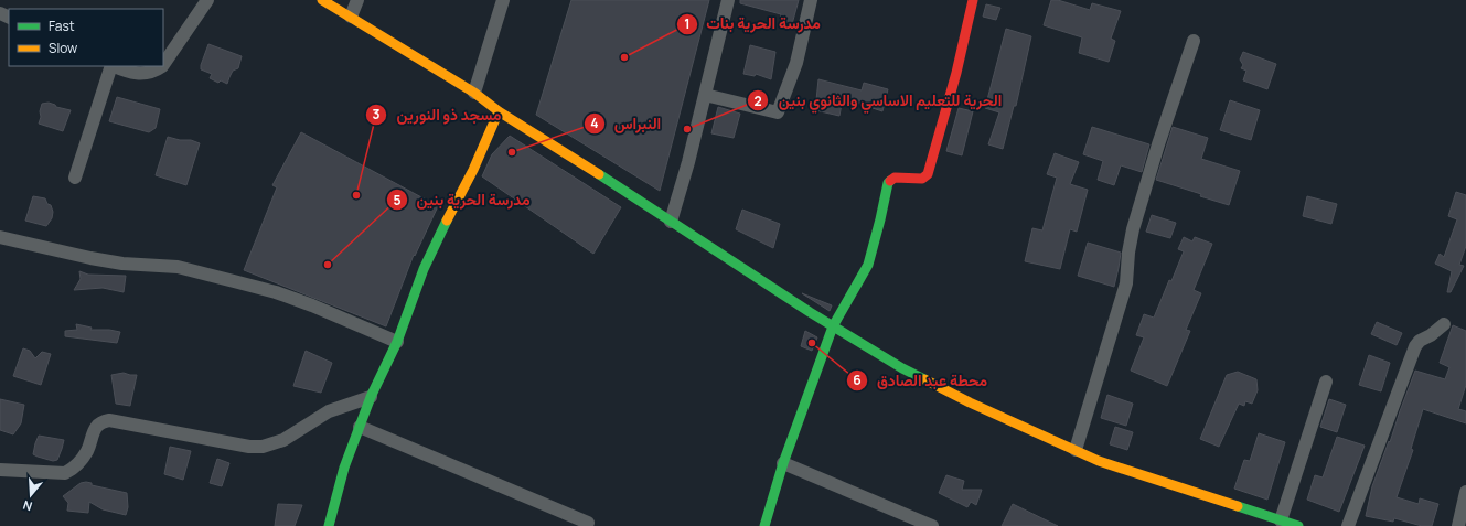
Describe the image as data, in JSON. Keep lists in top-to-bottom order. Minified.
{"places":["مدرسة الحرية بنات","الحرية للتعليم الاساسي والثانوي بنين","النبراس","مسجد ذو النورين","مدرسة الحرية بنين","محطة عبد الصادق"],"legend":["Fast","Slow"],"north":"bottom"}
